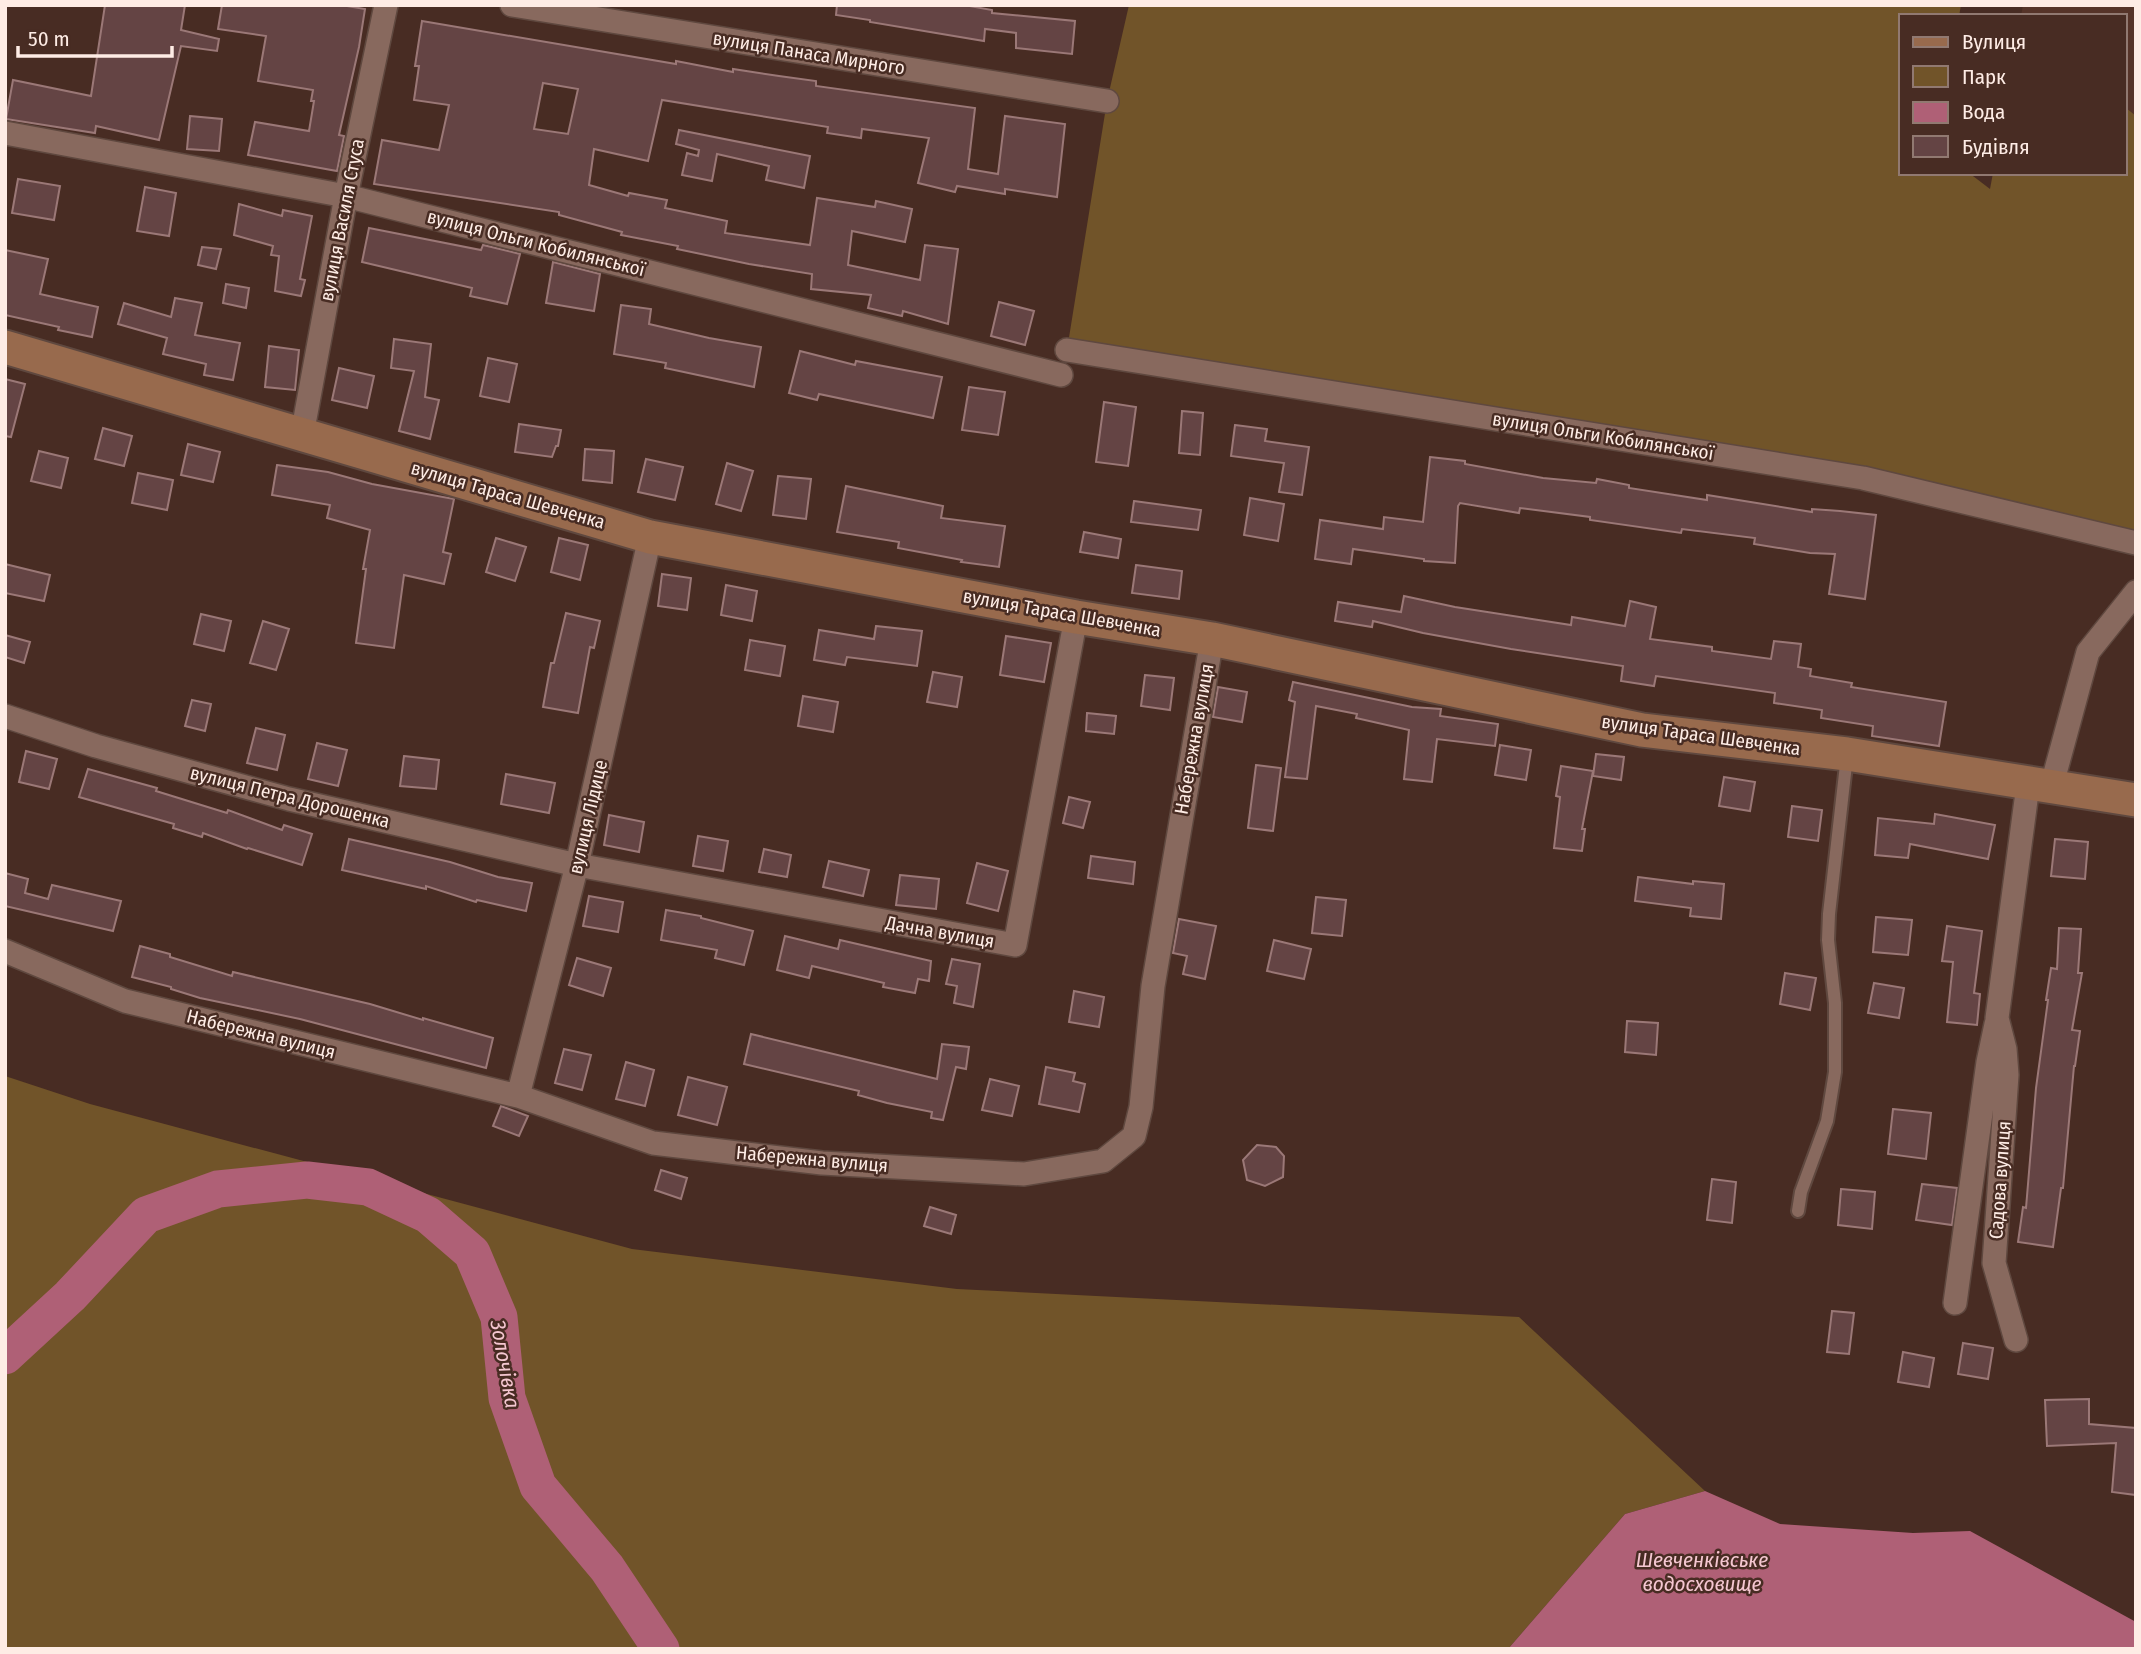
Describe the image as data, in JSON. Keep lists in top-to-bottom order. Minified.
{"streets":{"main road":["вулиця Тараса Шевченка"],"street":["вулиця Панаса Мирного","вулиця Василя Стуса","вулиця Ольги Кобилянської","Набережна вулиця","вулиця Петра Дорошенка","вулиця Лідице","Дачна вулиця","Садова вулиця"]},"crossings":[["вулиця Василя Стуса","вулиця Ольги Кобилянської"],["вулиця Василя Стуса","вулиця Тараса Шевченка"],["вулиця Тараса Шевченка","Набережна вулиця"],["вулиця Тараса Шевченка","вулиця Лідице"],["вулиця Тараса Шевченка","Дачна вулиця"],["вулиця Тараса Шевченка","Садова вулиця"],["Набережна вулиця","вулиця Лідице"],["вулиця Петра Дорошенка","вулиця Лідице"],["вулиця Петра Дорошенка","Дачна вулиця"],["вулиця Лідице","Дачна вулиця"]],"water":["Золочівка","Шевченківське водосховище"],"legend":["Вулиця","Парк","Вода","Будівля"],"scale_bar":"50 m"}
